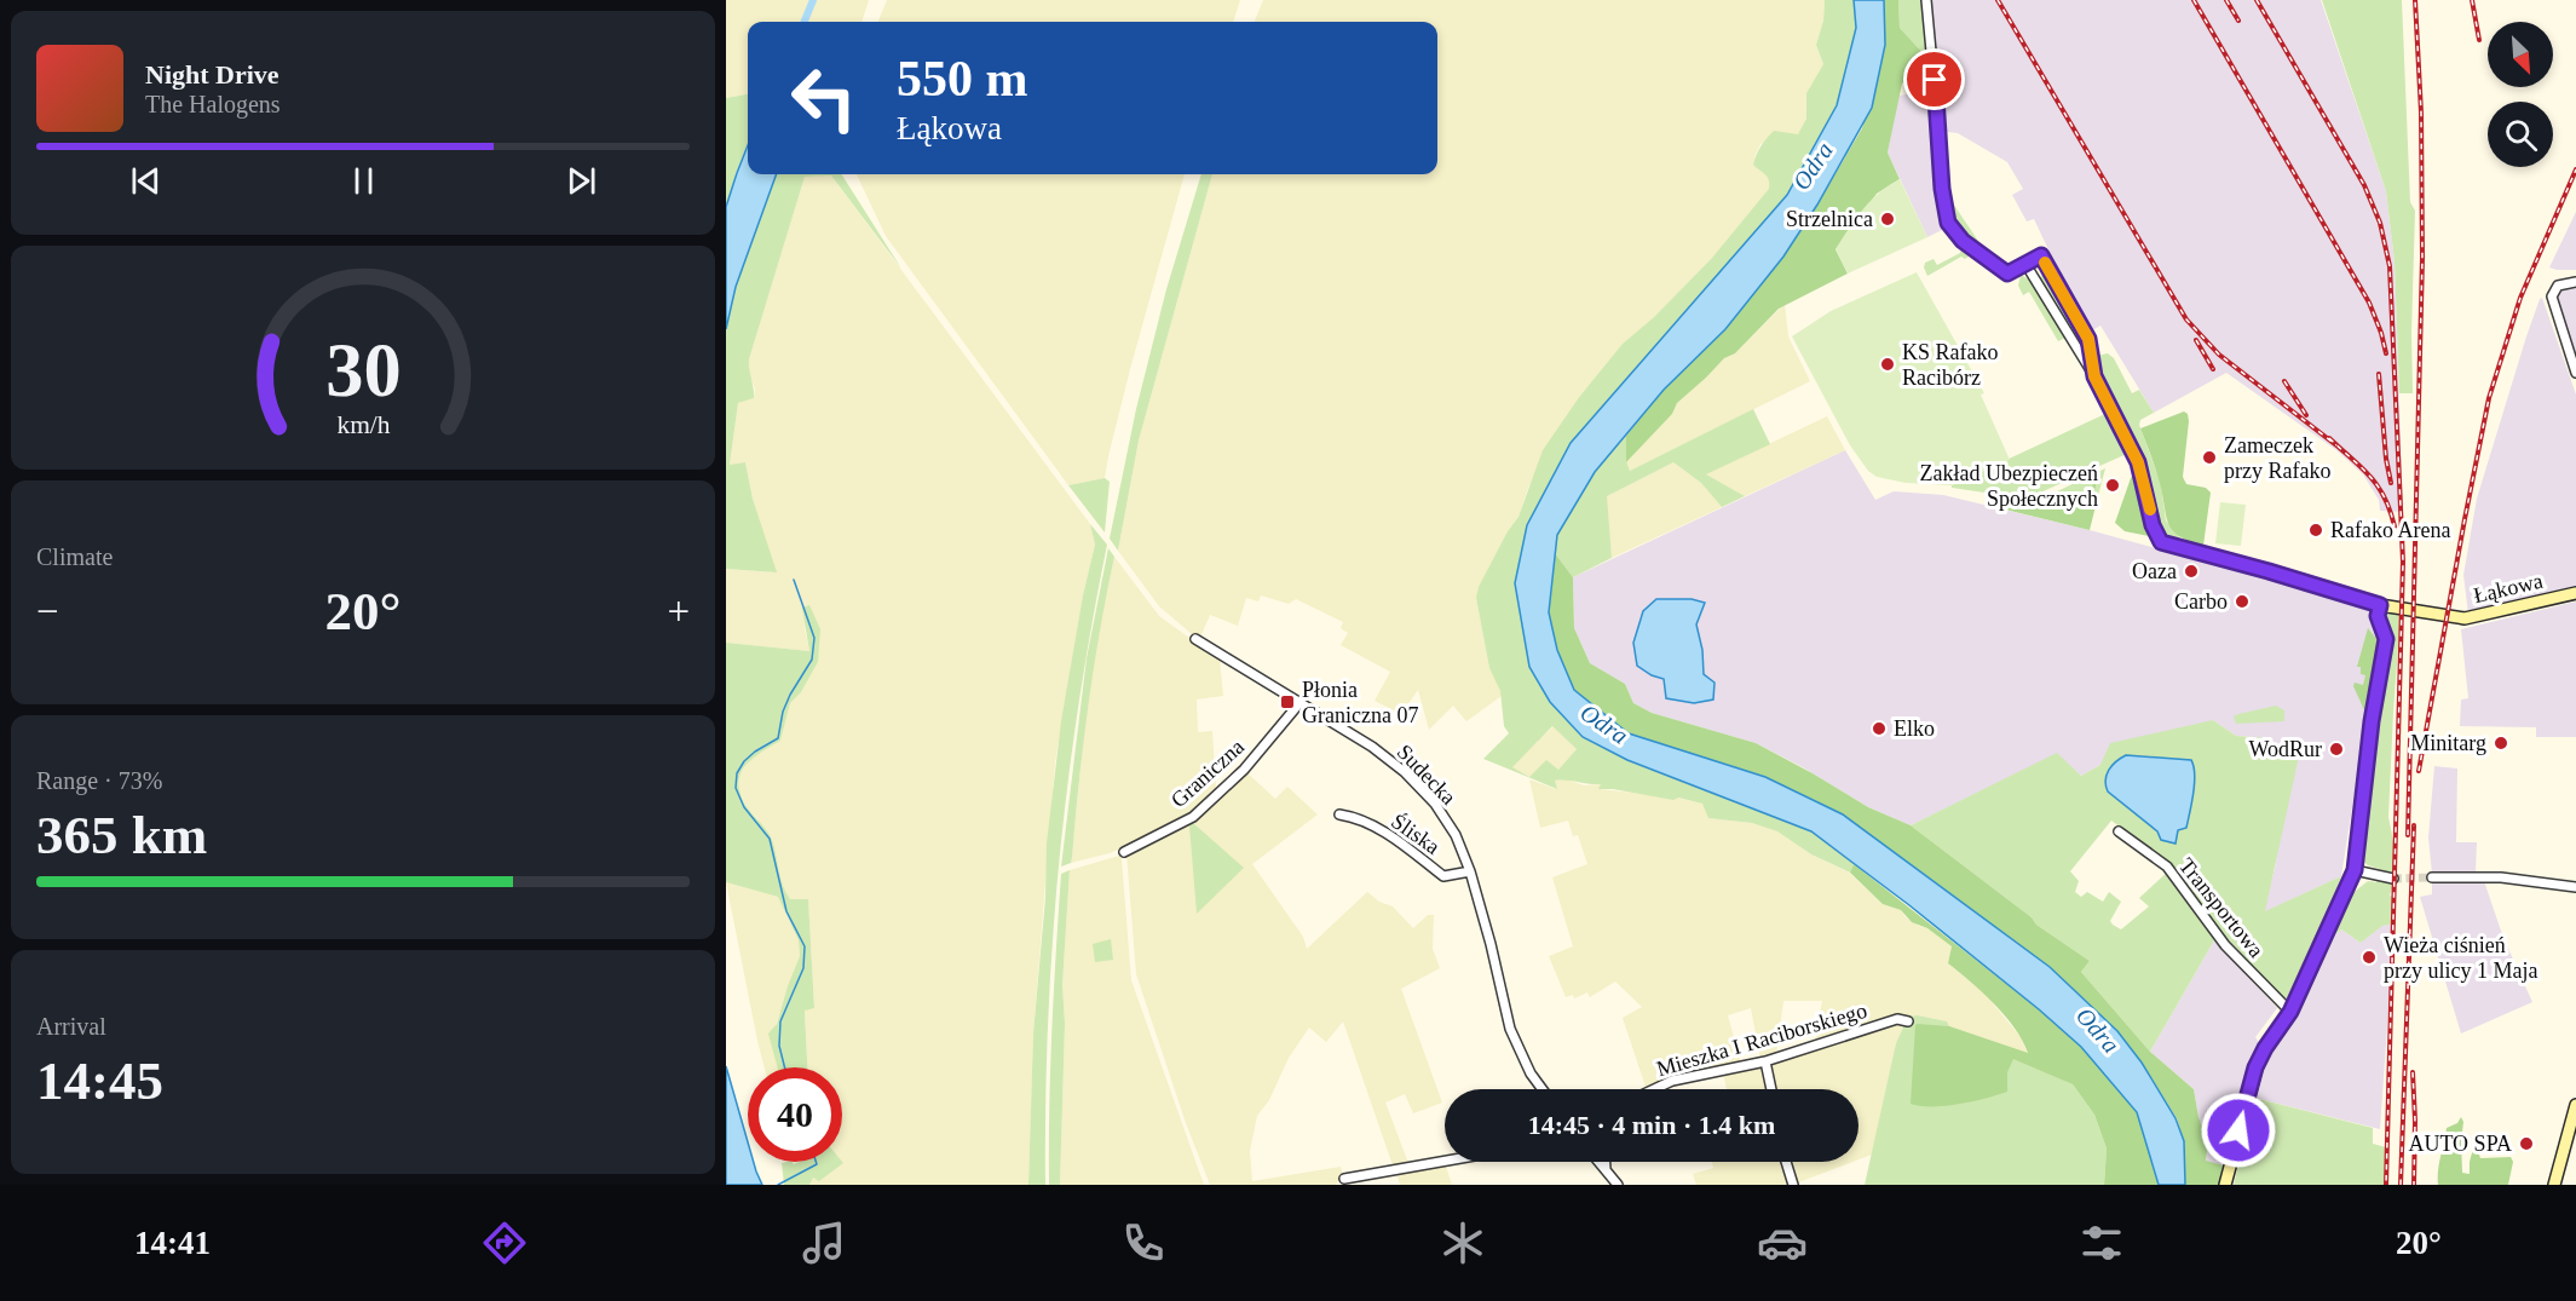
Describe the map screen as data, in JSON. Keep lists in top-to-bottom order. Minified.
{"streets":{"street":["Łąkowa","Graniczna","Sudecka","Śliska","Transportowa","Mieszka I Raciborskiego"]},"crossings":[["Graniczna","Sudecka"],["Sudecka","Śliska"]],"water":["Odra"],"places":{"other":["Strzelnica","KS Rafako Racibórz","Zameczek przy Rafako","Zakład Ubezpieczeń Społecznych","Rafako Arena","Oaza","Carbo","Elko","Minitarg","WodRur","Wieża ciśnień przy ulicy 1 Maja","AUTO SPA"],"transit":["Płonia Graniczna 07"]},"north":"bottom right","page":{"turn":["550 m","Łąkowa"],"song":["Night Drive","The Halogens"],"tile":["Climate",["Range · 73%","365 km"],["Arrival","14:45"]],"heat":["−","20°","+"],"limit":"40","trip":"14:45 · 4 min · 1.4 km","tabs":["14:41","20°"],"gauge":["30","km/h"]}}
